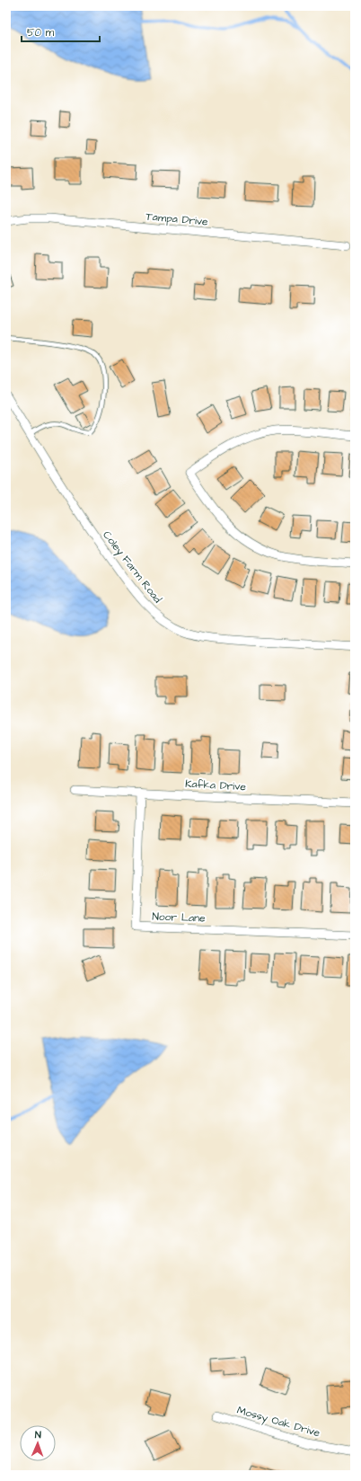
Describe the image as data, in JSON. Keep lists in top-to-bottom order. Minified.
{"streets":{"street":["Tampa Drive","Coley Farm Road","Kafka Drive","Noor Lane","Mossy Oak Drive"]},"crossings":[["Kafka Drive","Noor Lane"]],"scale_bar":"50 m","north":"top"}
